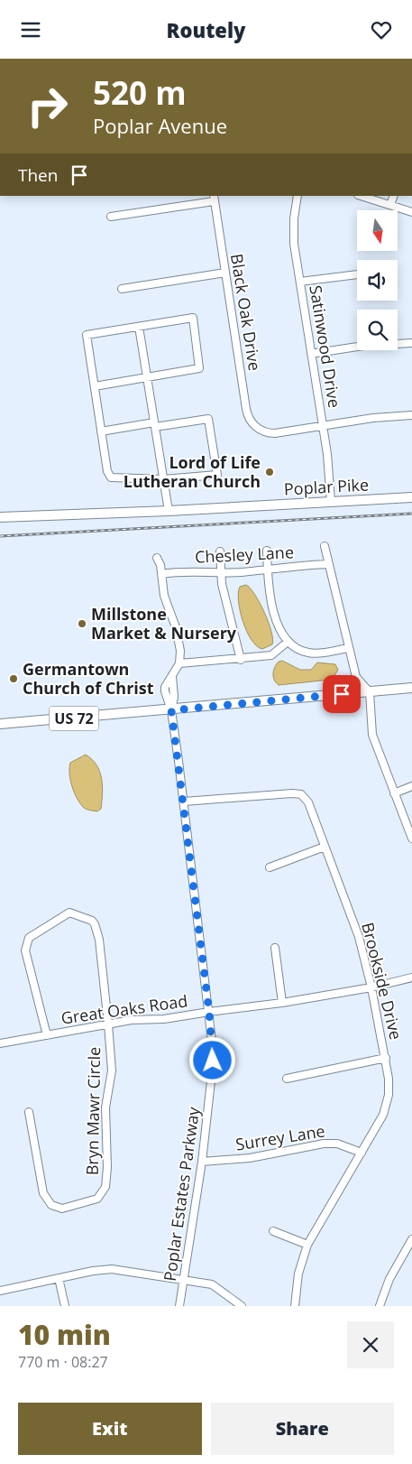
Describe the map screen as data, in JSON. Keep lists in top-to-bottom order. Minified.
{"streets":{"main road":["Poplar Pike","US 72"],"street":["Black Oak Drive","Satinwood Drive","Chesley Lane","Brookside Drive","Great Oaks Road","Bryn Mawr Circle","Surrey Lane","Poplar Estates Parkway"]},"crossings":[["Black Oak Drive","Satinwood Drive"],["Satinwood Drive","Poplar Pike"],["US 72","Poplar Estates Parkway"],["Brookside Drive","Great Oaks Road"],["Brookside Drive","Surrey Lane"],["Brookside Drive","Poplar Estates Parkway"],["Great Oaks Road","Bryn Mawr Circle"],["Great Oaks Road","Poplar Estates Parkway"],["Surrey Lane","Poplar Estates Parkway"]],"places":["Lord of Life Lutheran Church","Millstone Market & Nursery","Germantown Church of Christ"],"north":"bottom","page":{"header":"Routely","turn":["520 m","Poplar Avenue"],"then":"Then","heading":["10 min","770 m · 08:27"],"buttons":["Exit","Share"]}}
